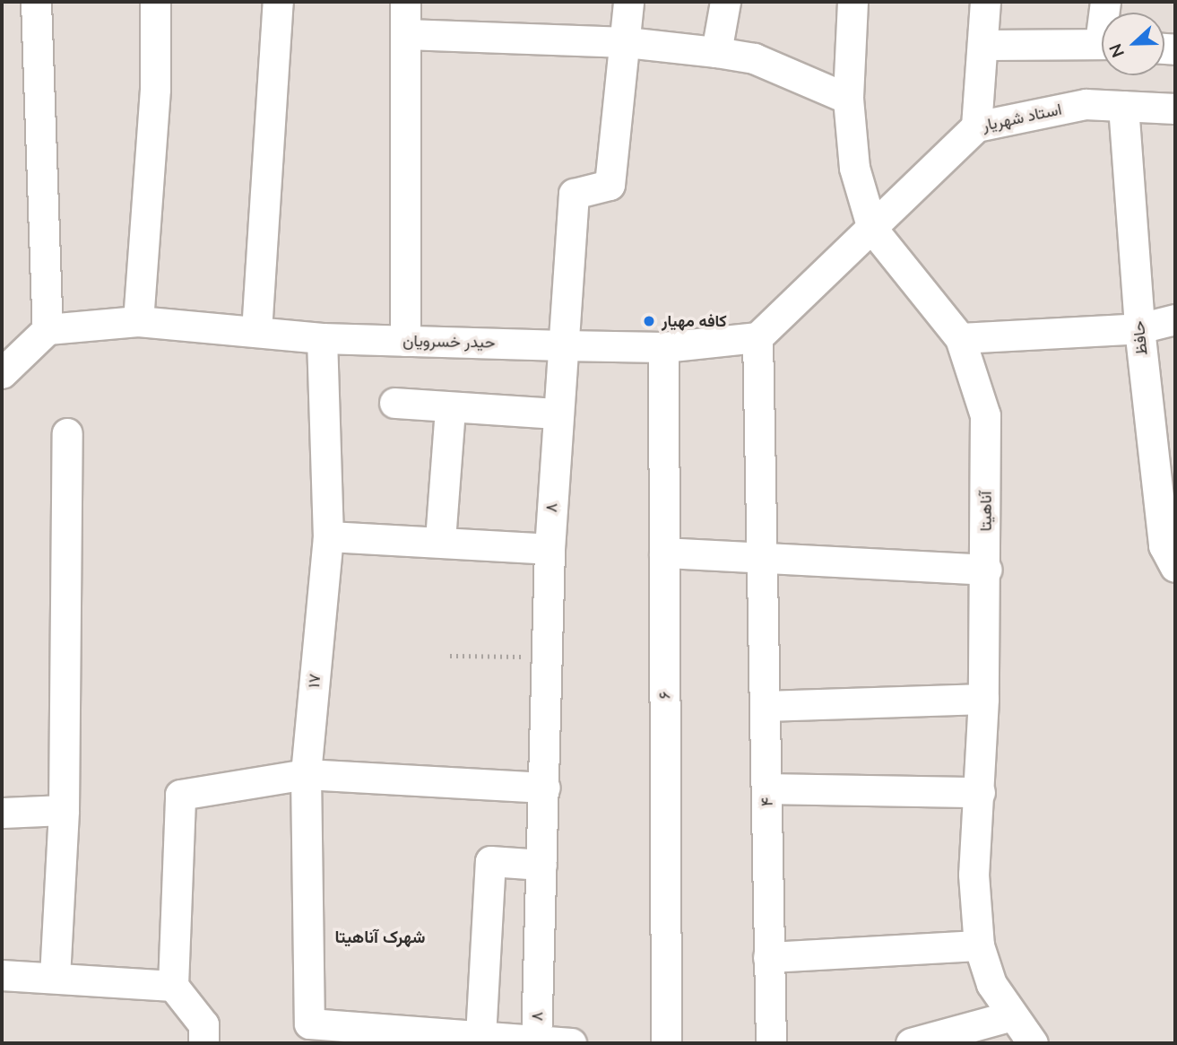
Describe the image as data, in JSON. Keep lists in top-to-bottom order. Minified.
{"streets":{"street":["استاد شهریار","حافظ","حیدر خسرویان","۸","آناهیتا","۱۷","۶","۴"]},"crossings":[["استاد شهریار","حافظ"],["استاد شهریار","آناهیتا"],["حیدر خسرویان","۸"],["حیدر خسرویان","۱۷"],["حیدر خسرویان","۶"],["حیدر خسرویان","۴"]],"districts":["شهرک آناهیتا"],"places":["کافه مهیار"],"north":"left"}
